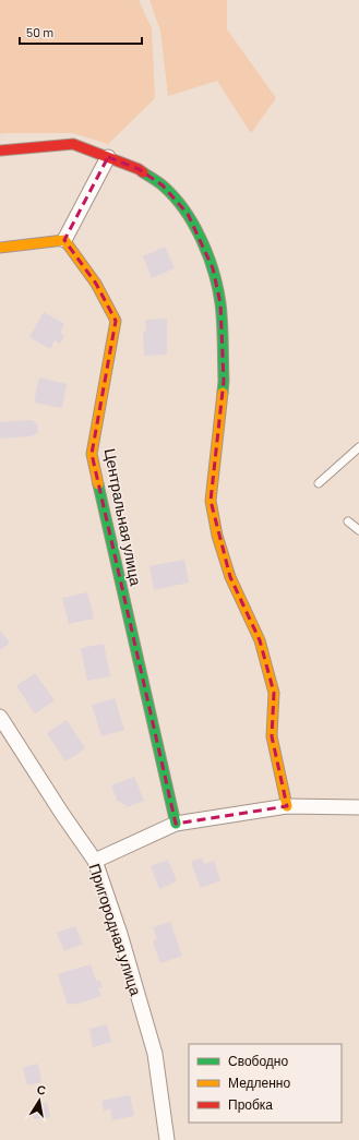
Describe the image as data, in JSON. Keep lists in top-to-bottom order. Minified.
{"streets":{"street":["Центральная улица","Пригородная улица"]},"legend":["Свободно","Медленно","Пробка"],"scale_bar":"50 m","north":"top"}
